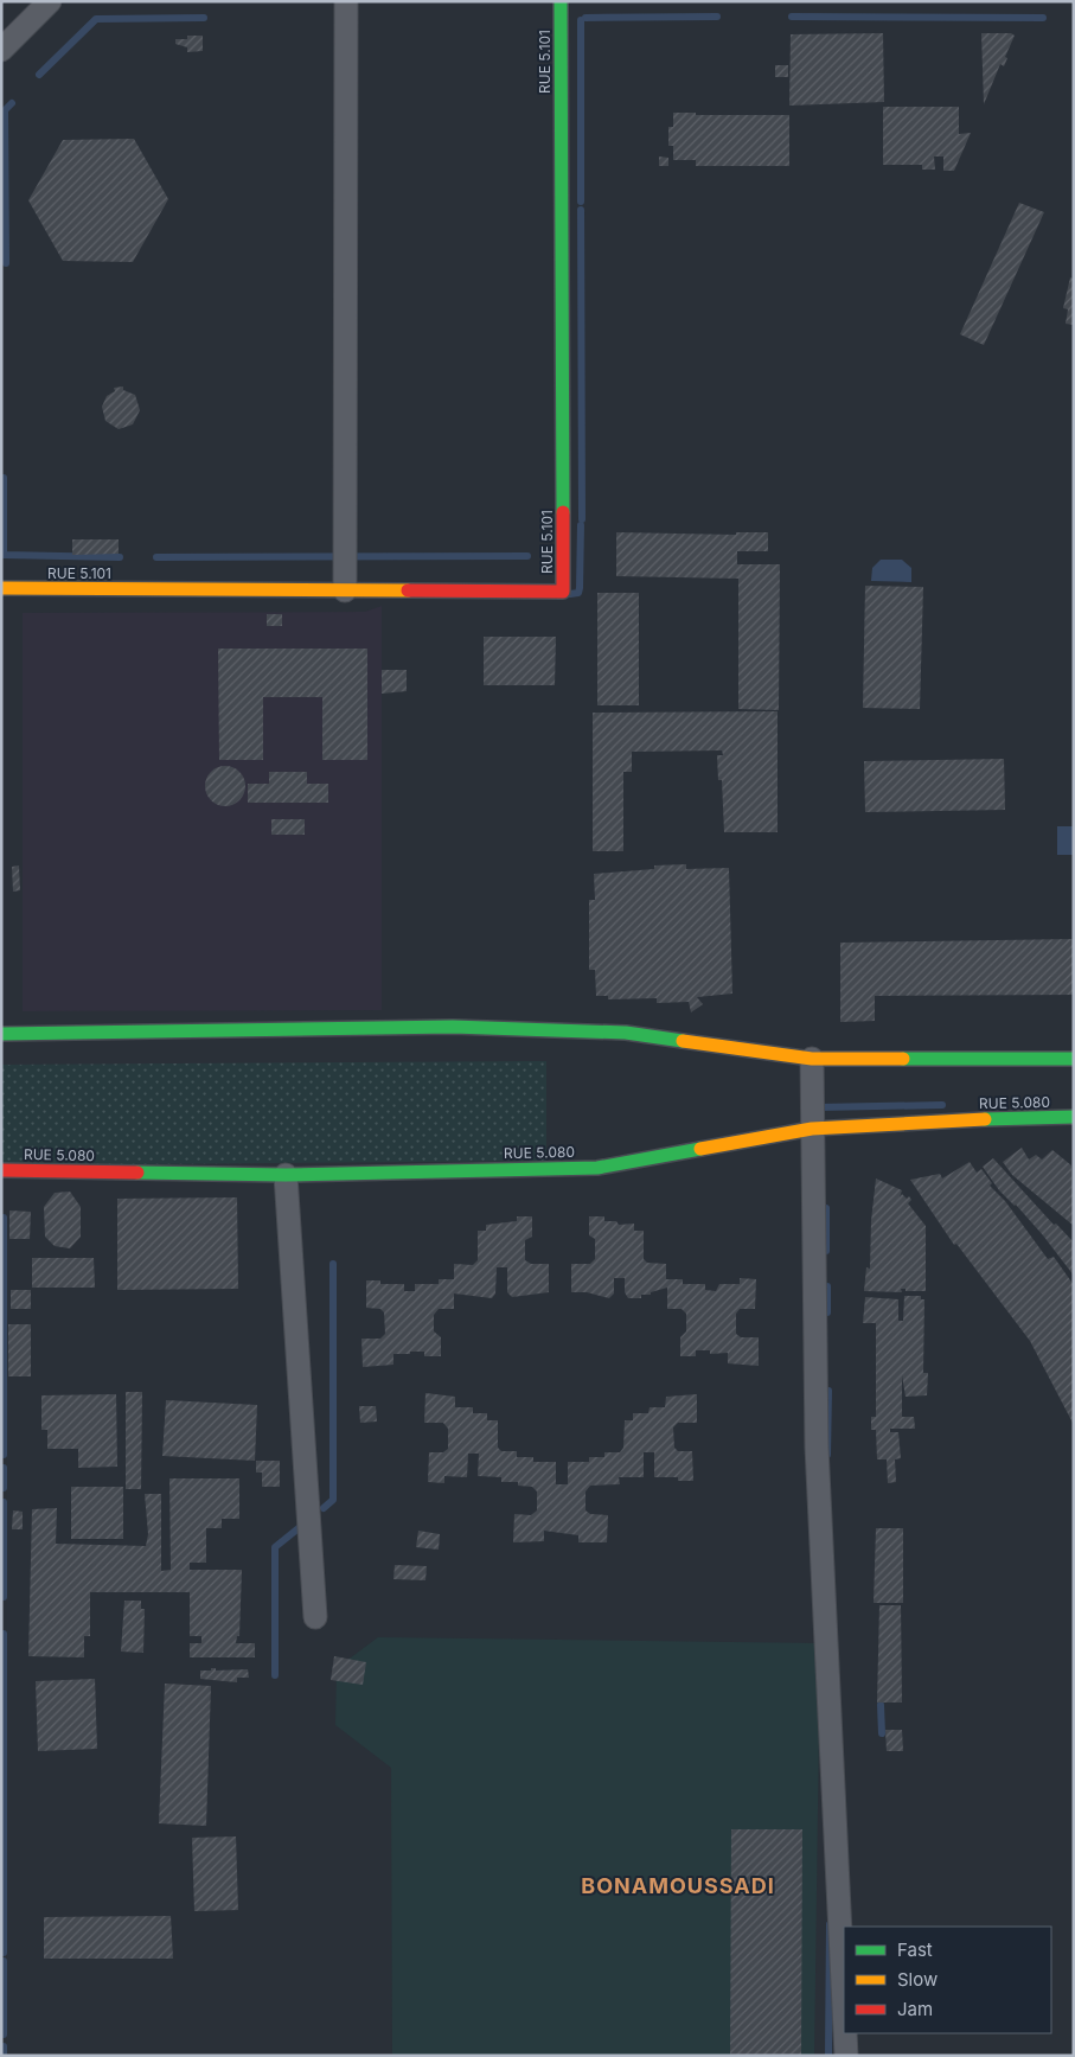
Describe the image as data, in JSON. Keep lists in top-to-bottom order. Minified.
{"streets":{"main road":["RUE 5.101","RUE 5.080"]},"districts":["BONAMOUSSADI"],"legend":["Fast","Slow","Jam"]}
